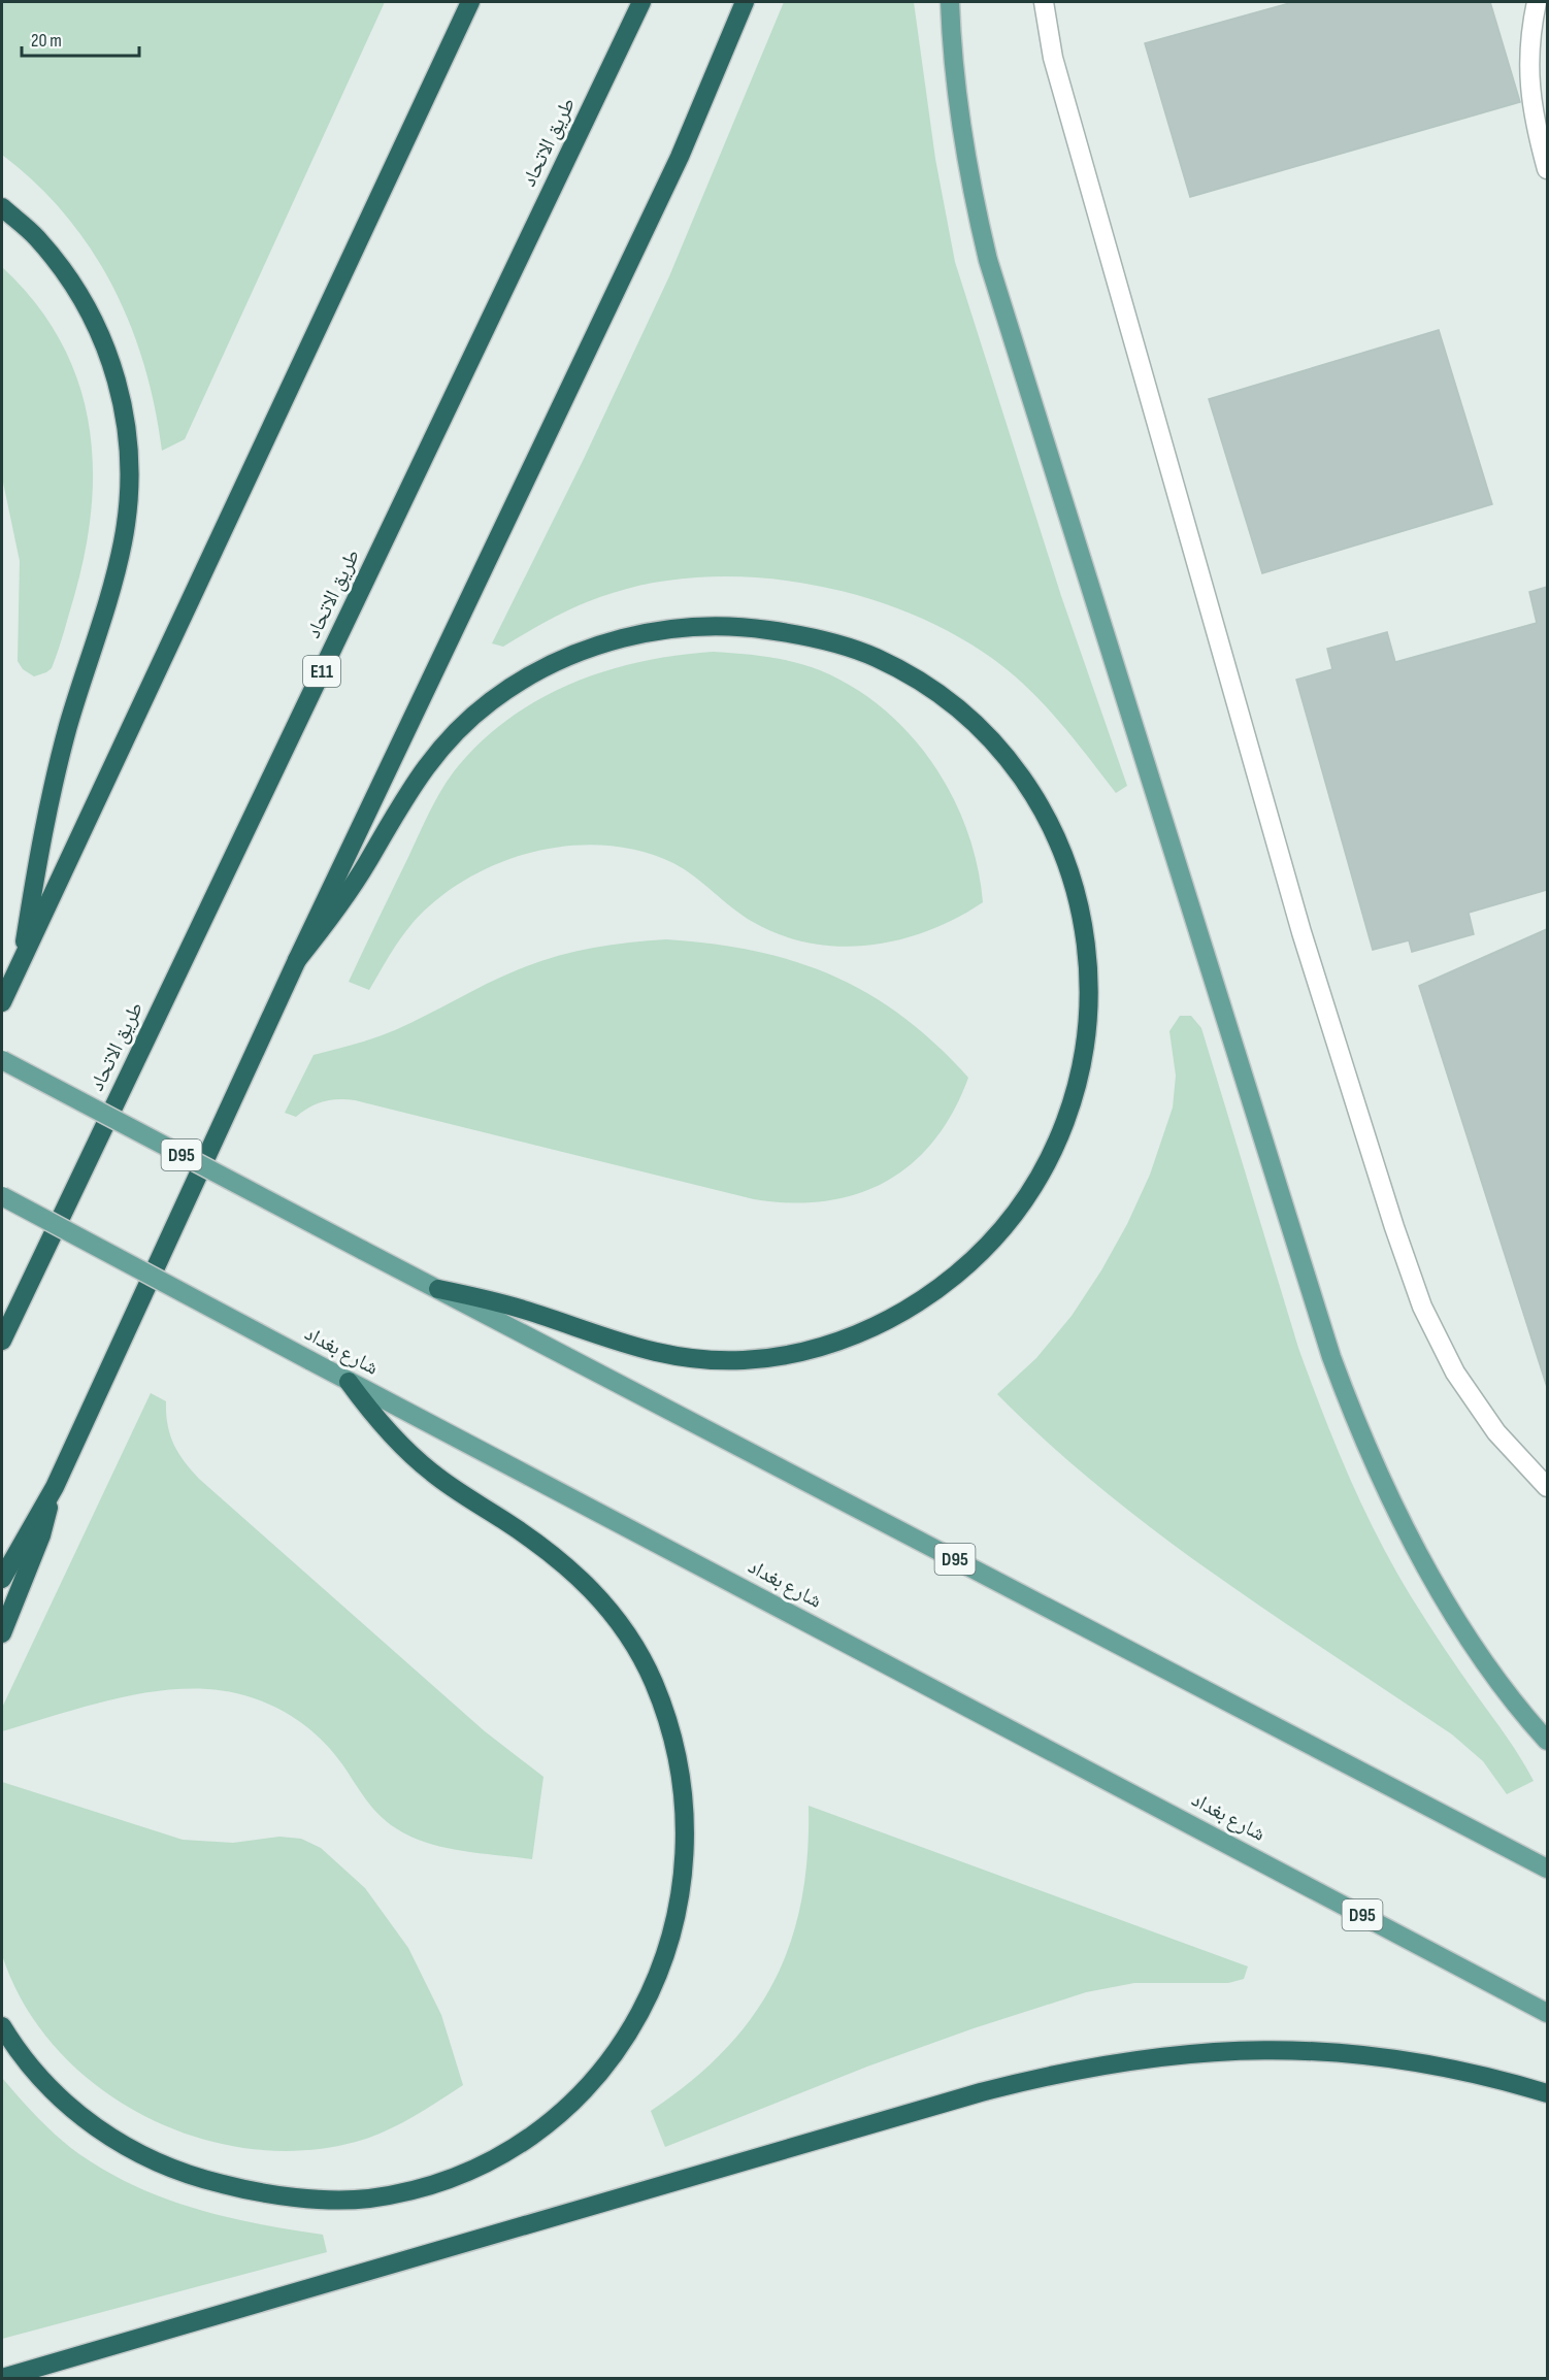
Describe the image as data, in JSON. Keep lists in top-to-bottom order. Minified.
{"streets":{"highway":["طريق الاتحاد","E11"],"main road":["D95","شارع بغداد"]},"scale_bar":"20 m"}
